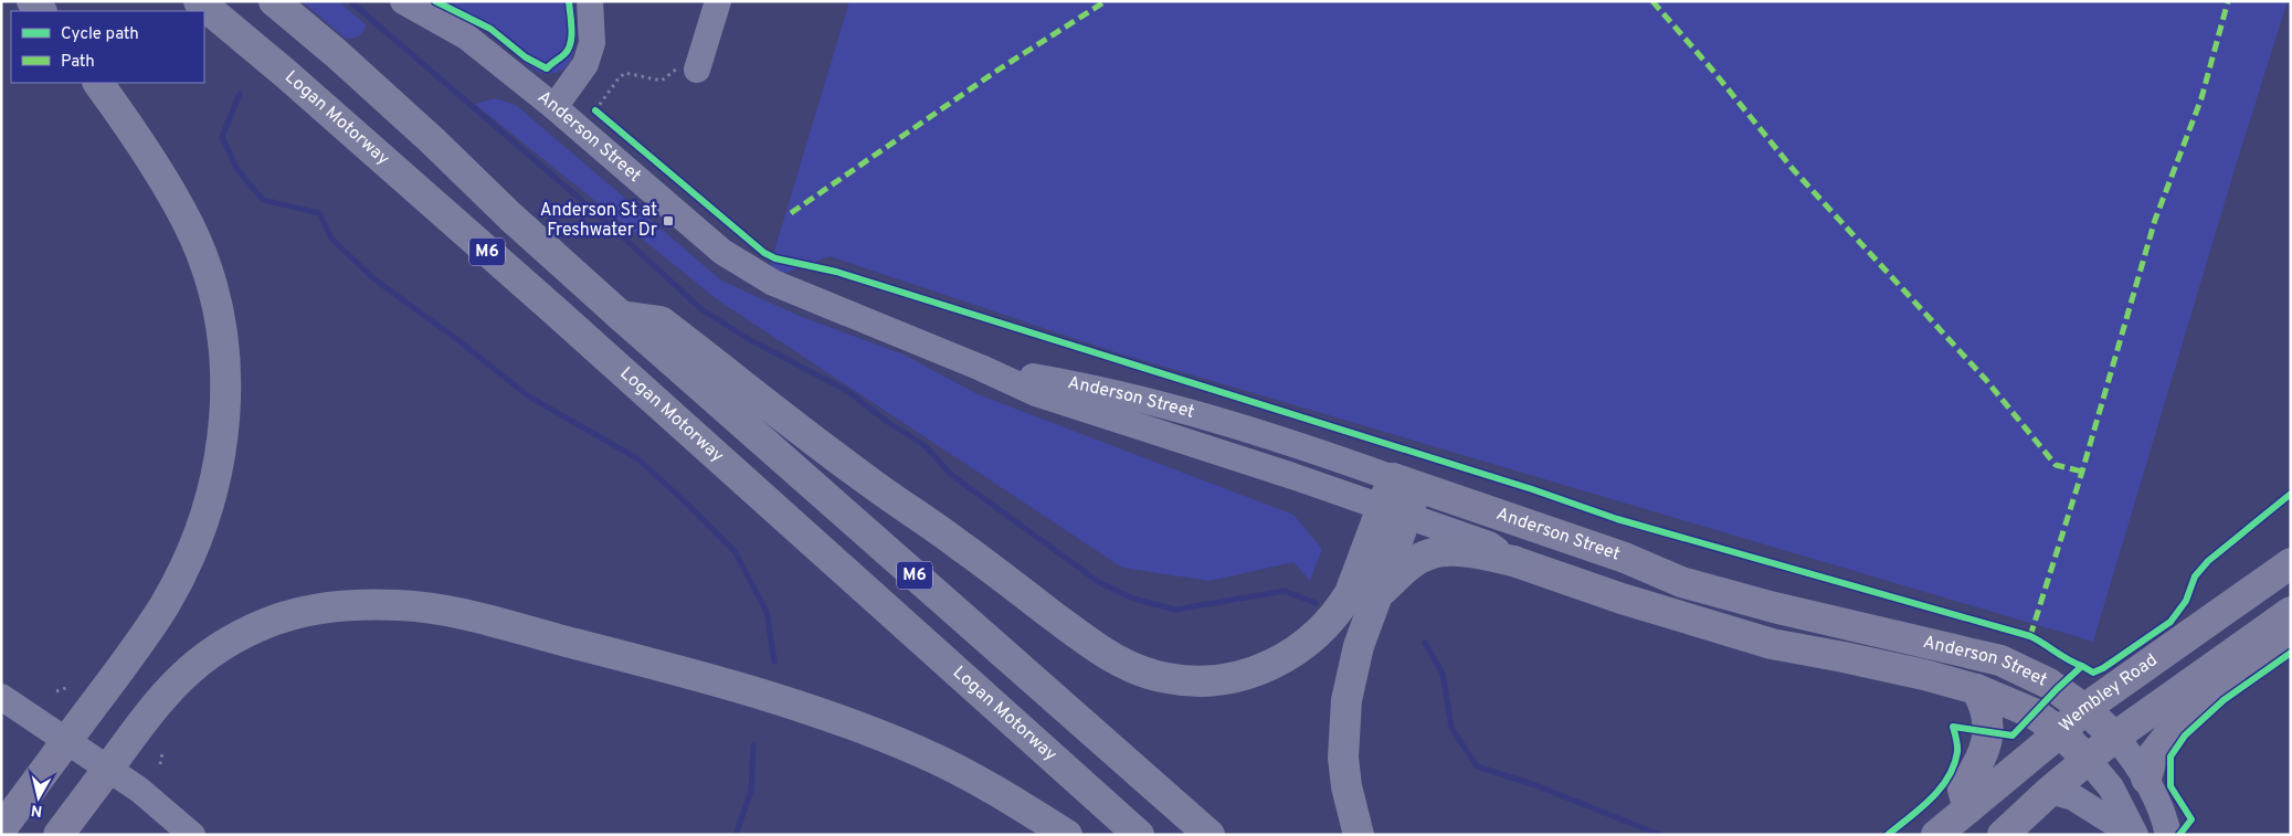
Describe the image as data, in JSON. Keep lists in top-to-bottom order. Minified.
{"streets":{"highway":["Logan Motorway","M6"],"main road":["Anderson Street","Wembley Road"]},"crossings":[["Anderson Street","Wembley Road"]],"places":{"transit":["Anderson St at Freshwater Dr"]},"legend":["Cycle path","Path"],"north":"bottom"}
